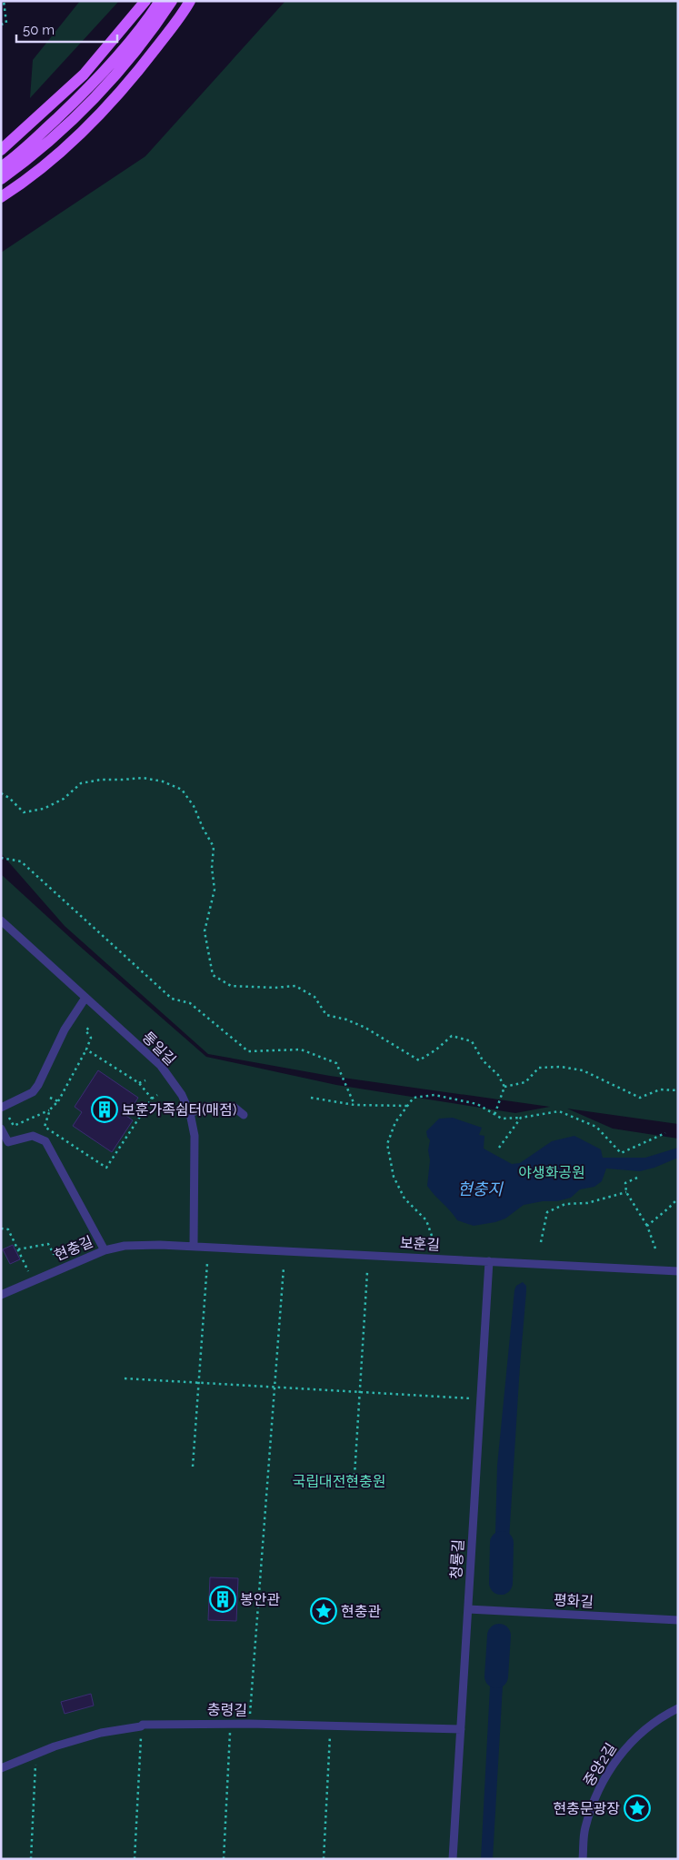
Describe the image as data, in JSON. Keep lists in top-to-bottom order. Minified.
{"streets":{"lane":["통일길","보훈길","현충길","청룡길","평화길","충령길","중앙2길"]},"crossings":[["통일길","보훈길"],["보훈길","현충길"],["보훈길","청룡길"],["청룡길","평화길"],["청룡길","충령길"]],"water":["현충지"],"parks":["야생화공원","국립대전현충원"],"places":{"building":["보훈가족쉼터(매점)","봉안관"],"place":["현충관","현충문광장"]},"scale_bar":"50 m"}
